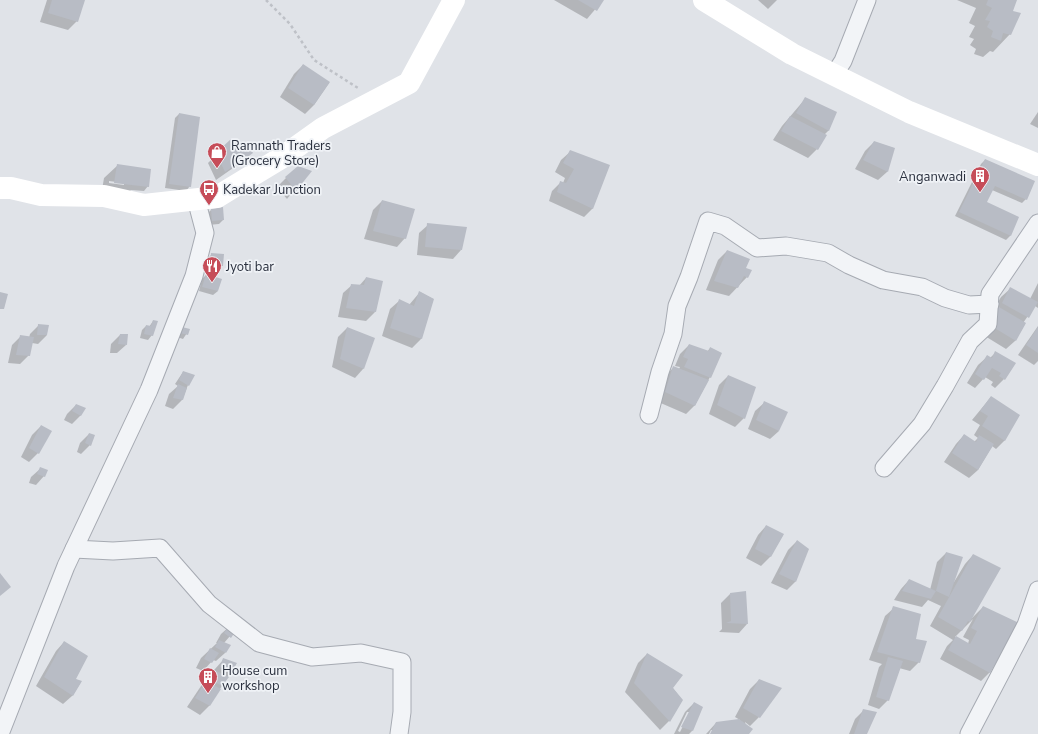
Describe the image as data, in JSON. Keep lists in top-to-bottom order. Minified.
{"places":{"shop":["Ramnath Traders (Grocery Store)"],"building":["Anganwadi","House cum workshop"],"bus stop":["Kadekar Junction"],"restaurant":["Jyoti bar"]}}
